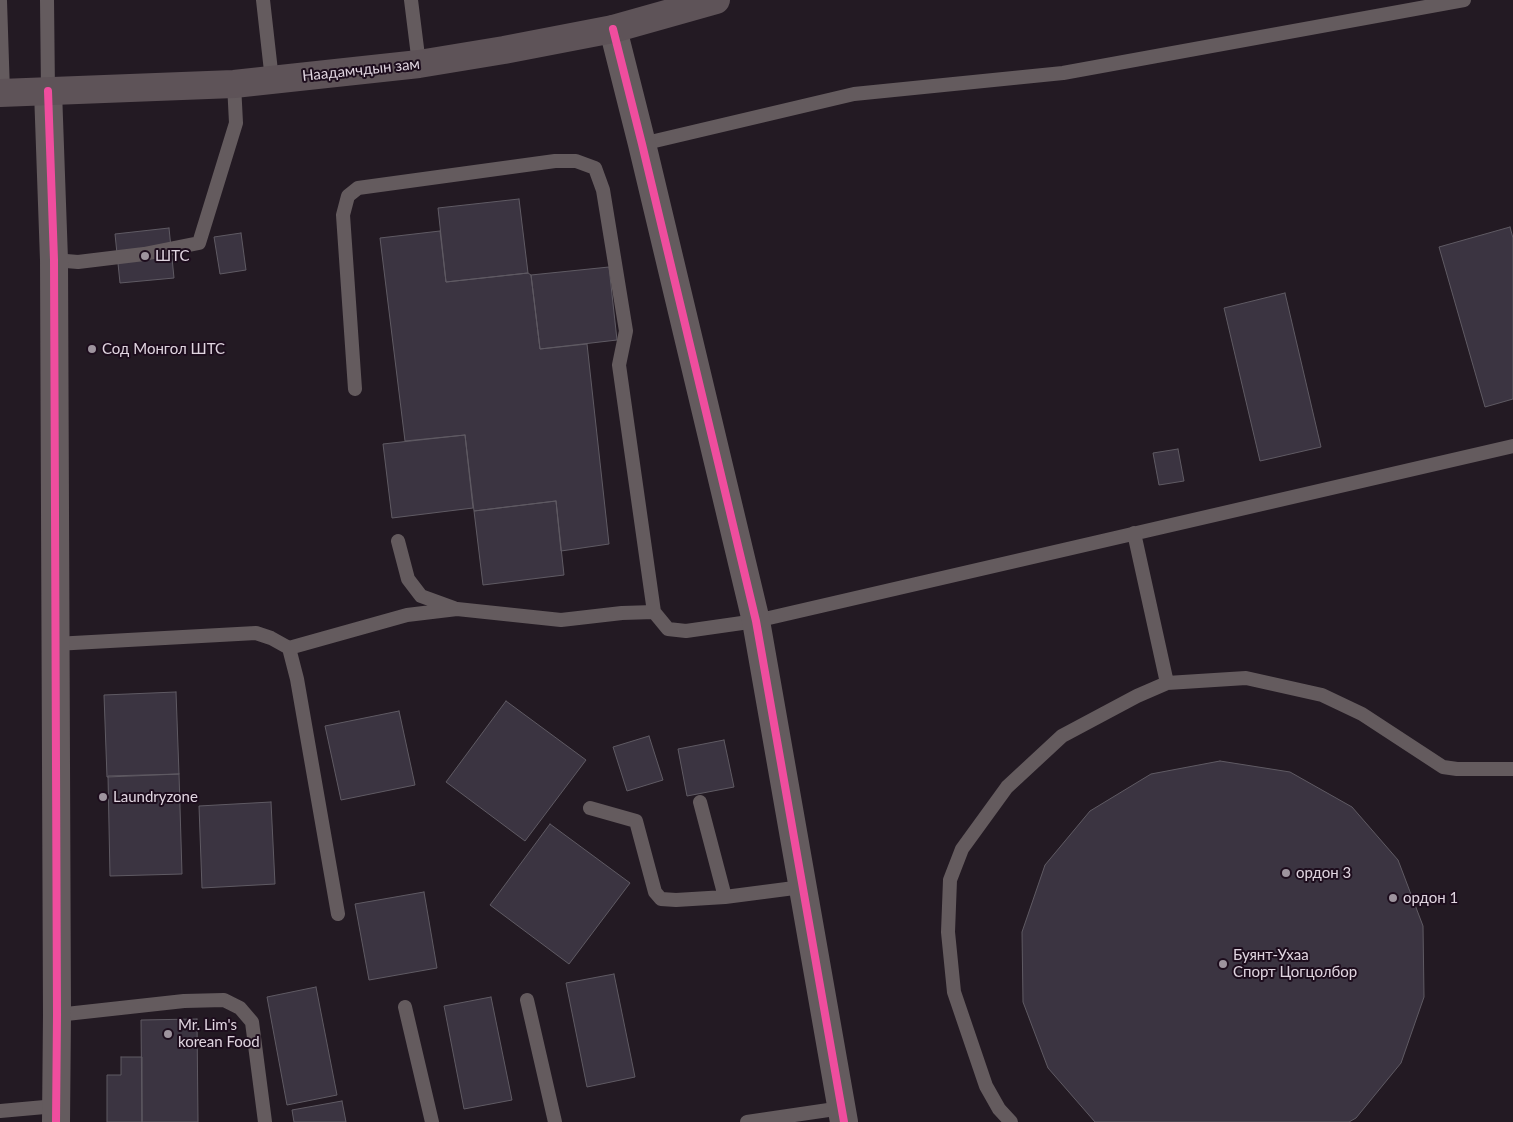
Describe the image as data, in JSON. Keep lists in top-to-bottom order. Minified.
{"streets":{"main road":["Наадамчдын зам"]},"places":["ШТС","Сод Монгол ШТС","Laundryzone","ордон 3","ордон 1","Буянт-Ухаа Спорт Цогцолбор","Mr. Lim's korean Food"]}
